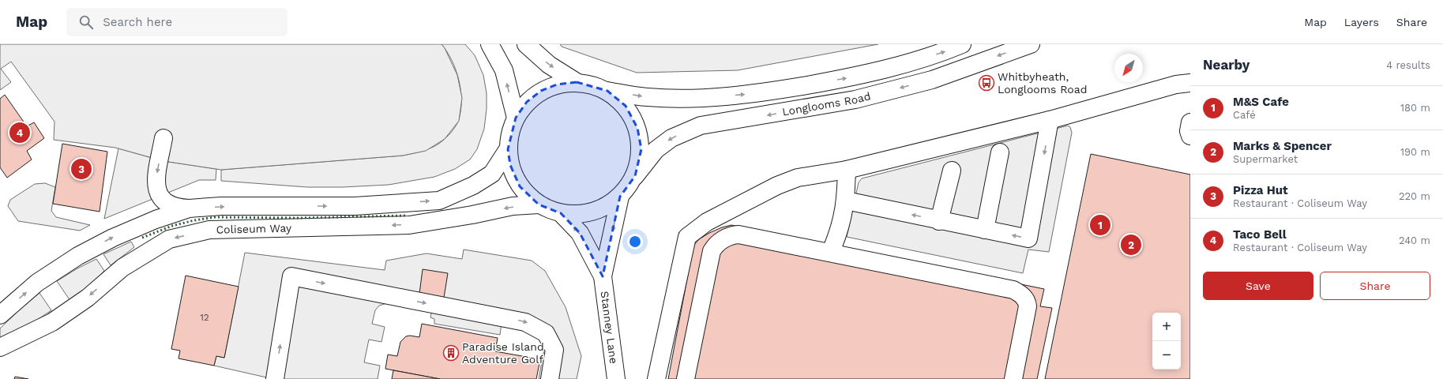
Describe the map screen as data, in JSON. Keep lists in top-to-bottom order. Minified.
{"streets":{"street":["Longlooms Road","Coliseum Way","Stanney Lane"]},"crossings":[["Longlooms Road","Stanney Lane"]],"places":{"bus stop":["Whitbyheath, Longlooms Road"],"building":["Paradise Island Adventure Golf"]},"house_numbers":["12"],"north":"bottom left","page":{"header":"Map","search":"Search here","nav":["Map","Layers","Share"],"heading":["Nearby","4 results"],"list":[{"mark":"1","name":"M&S Cafe","note":"Café","value":"180 m"},{"mark":"2","name":"Marks & Spencer","note":"Supermarket","value":"190 m"},{"mark":"3","name":"Pizza Hut","note":"Restaurant · Coliseum Way","value":"220 m"},{"mark":"4","name":"Taco Bell","note":"Restaurant · Coliseum Way","value":"240 m"}],"pins":["4","3","1","2"],"buttons":["Save","Share"],"map_buttons":["+","−"]}}
